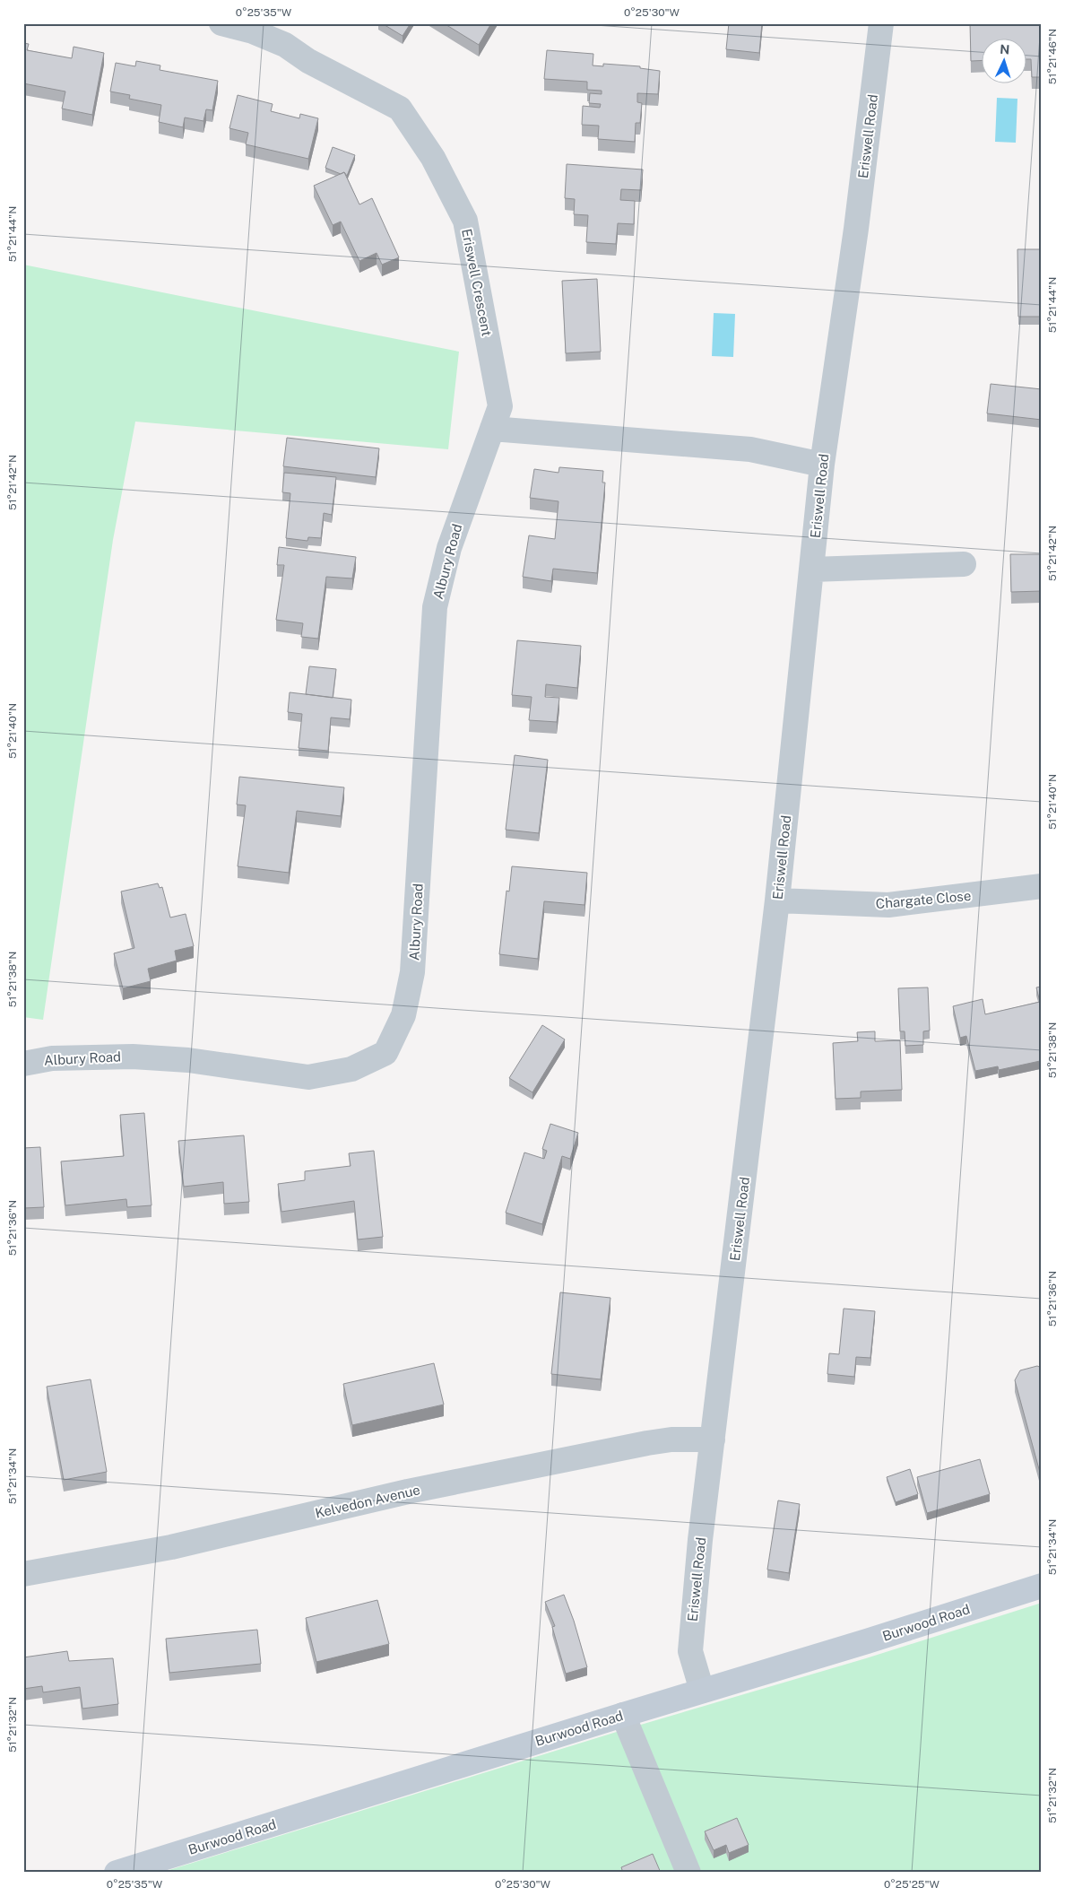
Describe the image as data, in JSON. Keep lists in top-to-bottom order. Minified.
{"streets":{"street":["Eriswell Road","Eriswell Crescent","Albury Road","Chargate Close","Kelvedon Avenue","Burwood Road"]},"crossings":[["Eriswell Road","Chargate Close"],["Eriswell Road","Kelvedon Avenue"],["Eriswell Road","Burwood Road"],["Eriswell Crescent","Albury Road"]],"north":"top","coordinates":["0°25'35\"W","0°25'30\"W","51°21'46\"N","51°21'44\"N","51°21'42\"N","51°21'40\"N","51°21'38\"N","51°21'36\"N","51°21'34\"N","51°21'32\"N","0°25'25\"W"]}
